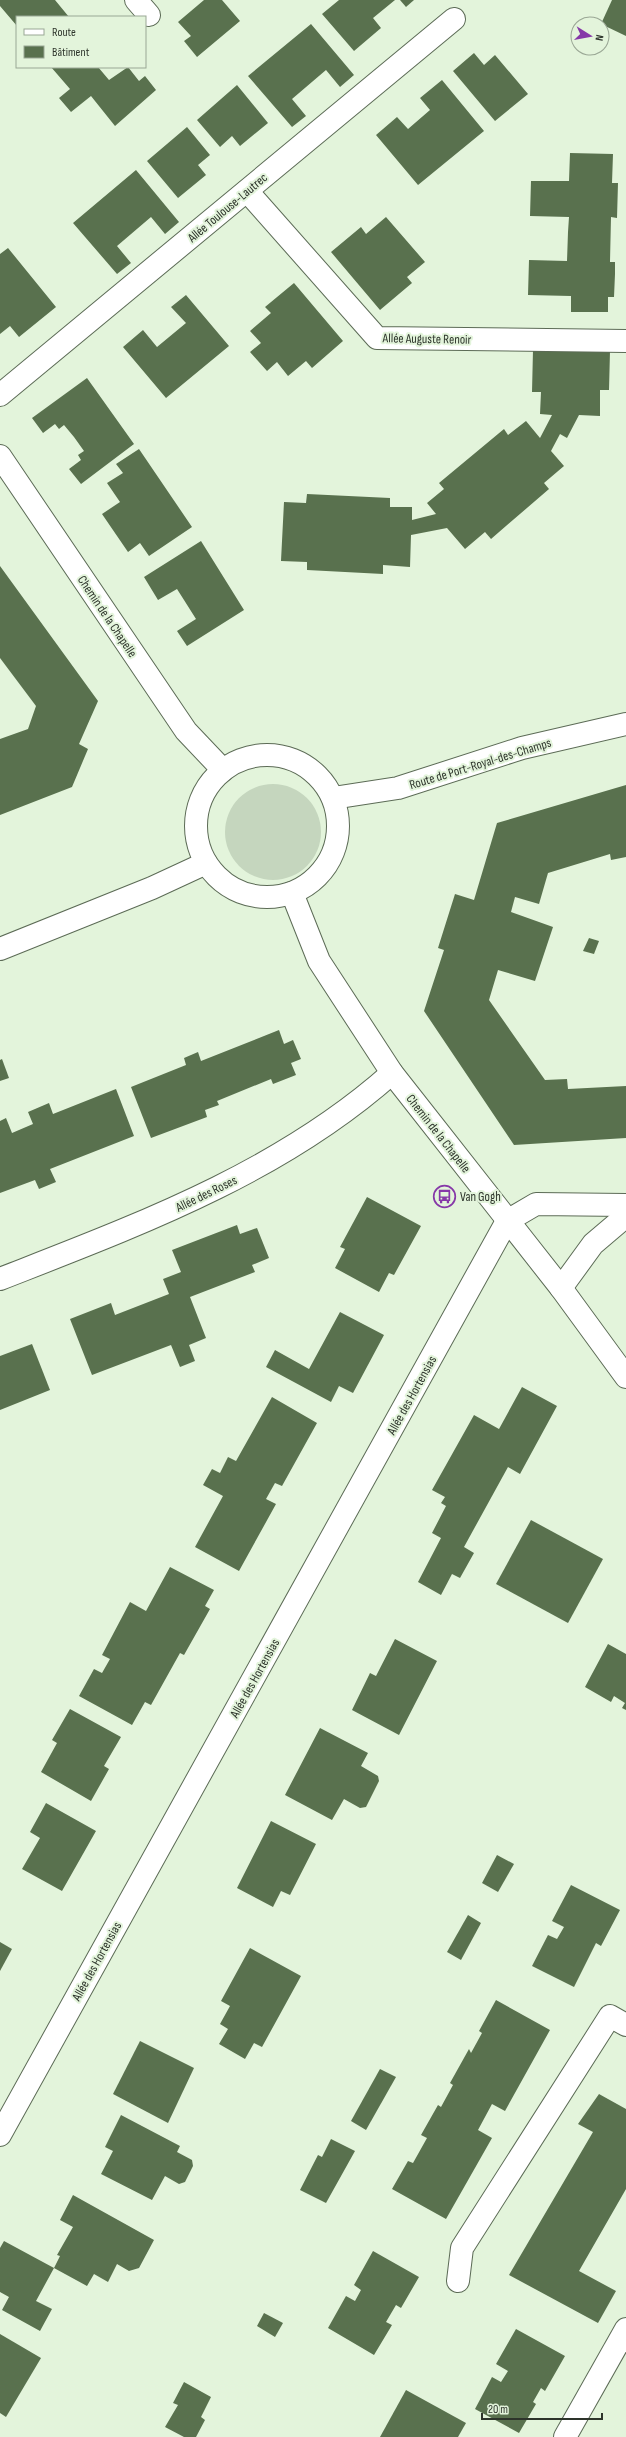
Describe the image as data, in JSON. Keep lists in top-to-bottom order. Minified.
{"streets":{"street":["Allée Toulouse-Lautrec","Allée Auguste Renoir","Chemin de la Chapelle","Route de Port-Royal-des-Champs","Allée des Roses","Allée des Hortensias"]},"crossings":[["Allée Toulouse-Lautrec","Allée Auguste Renoir"],["Chemin de la Chapelle","Route de Port-Royal-des-Champs"],["Chemin de la Chapelle","Allée des Roses"],["Chemin de la Chapelle","Allée des Hortensias"]],"places":{"bus stop":["Van Gogh"]},"legend":["Route","Bâtiment"],"scale_bar":"20 m","north":"right"}
